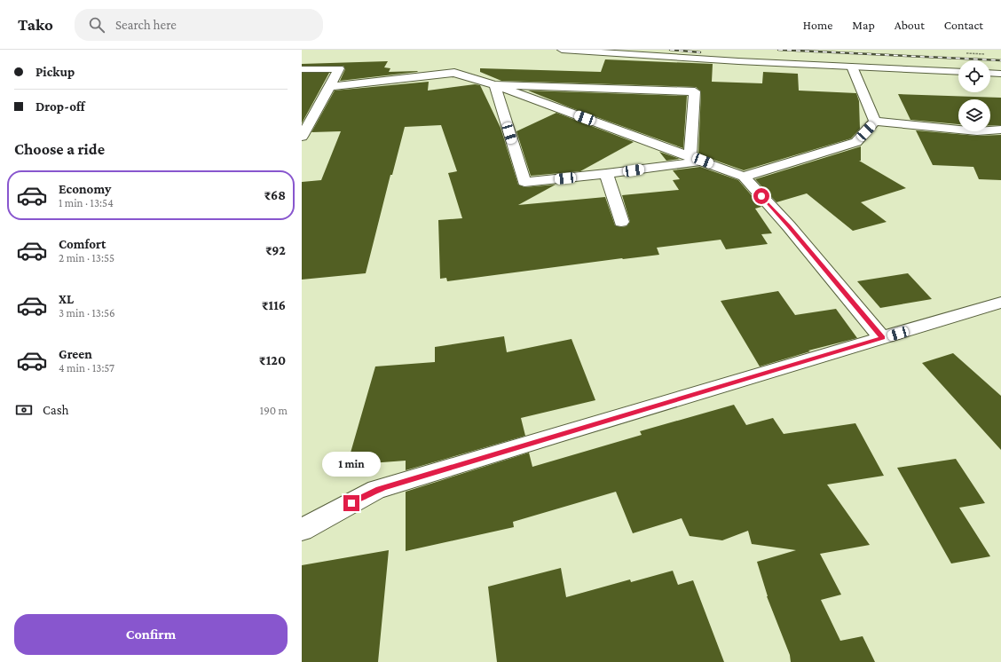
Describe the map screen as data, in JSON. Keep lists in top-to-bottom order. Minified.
{"page":{"header":"Tako","search":"Search here","nav":["Home","Map","About","Contact"],"banner":["Pickup","Drop-off"],"heading":"Choose a ride","list":[{"name":"Economy","note":"1 min · 13:54","value":"₹68"},{"name":"Comfort","note":"2 min · 13:55","value":"₹92"},{"name":"XL","note":"3 min · 13:56","value":"₹116"},{"name":"Green","note":"4 min · 13:57","value":"₹120"}],"pay":["Cash","190 m"],"bubble":"1 min","buttons":"Confirm"}}
